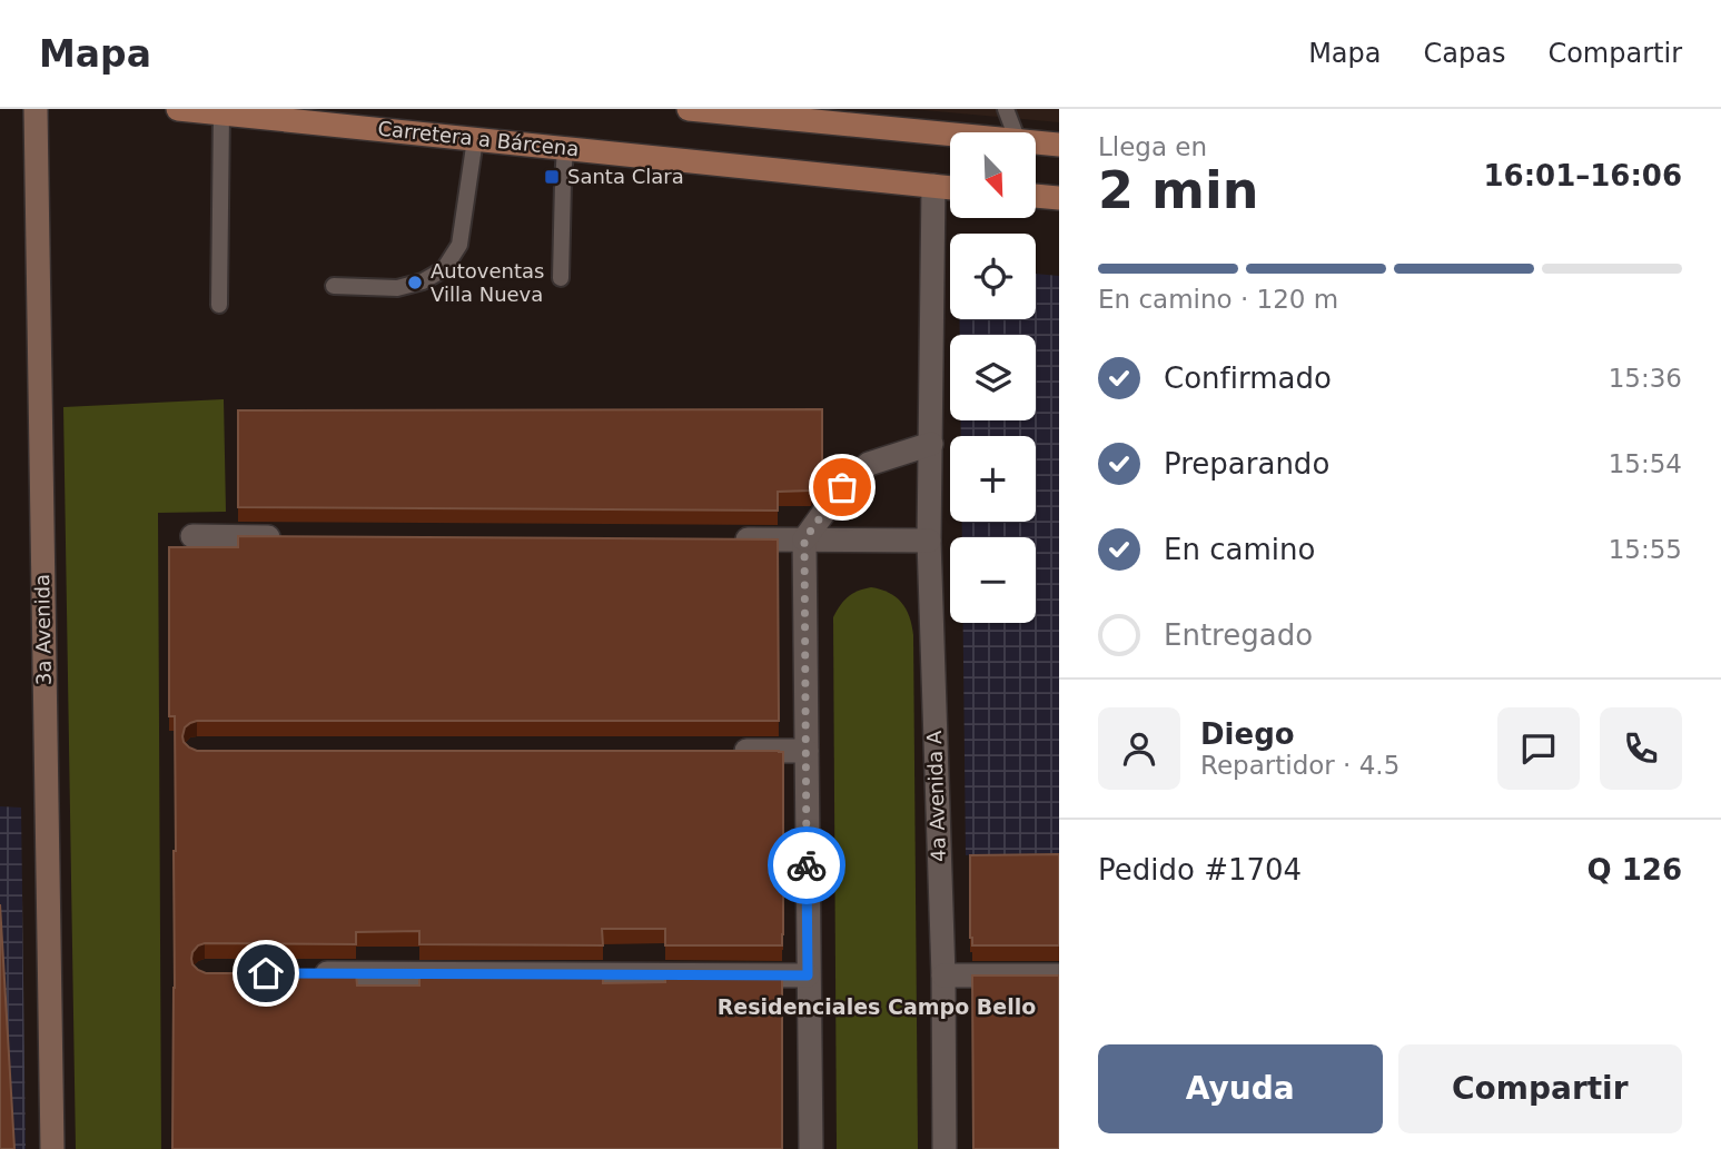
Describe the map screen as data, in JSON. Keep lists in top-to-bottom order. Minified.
{"streets":{"main road":["Carretera a Bárcena"],"street":["3a Avenida","4a Avenida A"]},"crossings":[["Carretera a Bárcena","4a Avenida A"]],"districts":["Residenciales Campo Bello"],"places":{"transit":["Santa Clara"],"other":["Autoventas Villa Nueva"]},"north":"bottom right","page":{"header":"Mapa","nav":["Mapa","Capas","Compartir"],"heading":["2 min","Llega en","16:01–16:06"],"panel":["Diego","Repartidor · 4.5","Pedido #1704","Q 126"],"map_buttons":["+","−"],"bar":"En camino · 120 m","list":[["Confirmado","15:36"],["Preparando","15:54"],["En camino","15:55"],"Entregado"],"buttons":["Ayuda","Compartir"]}}
